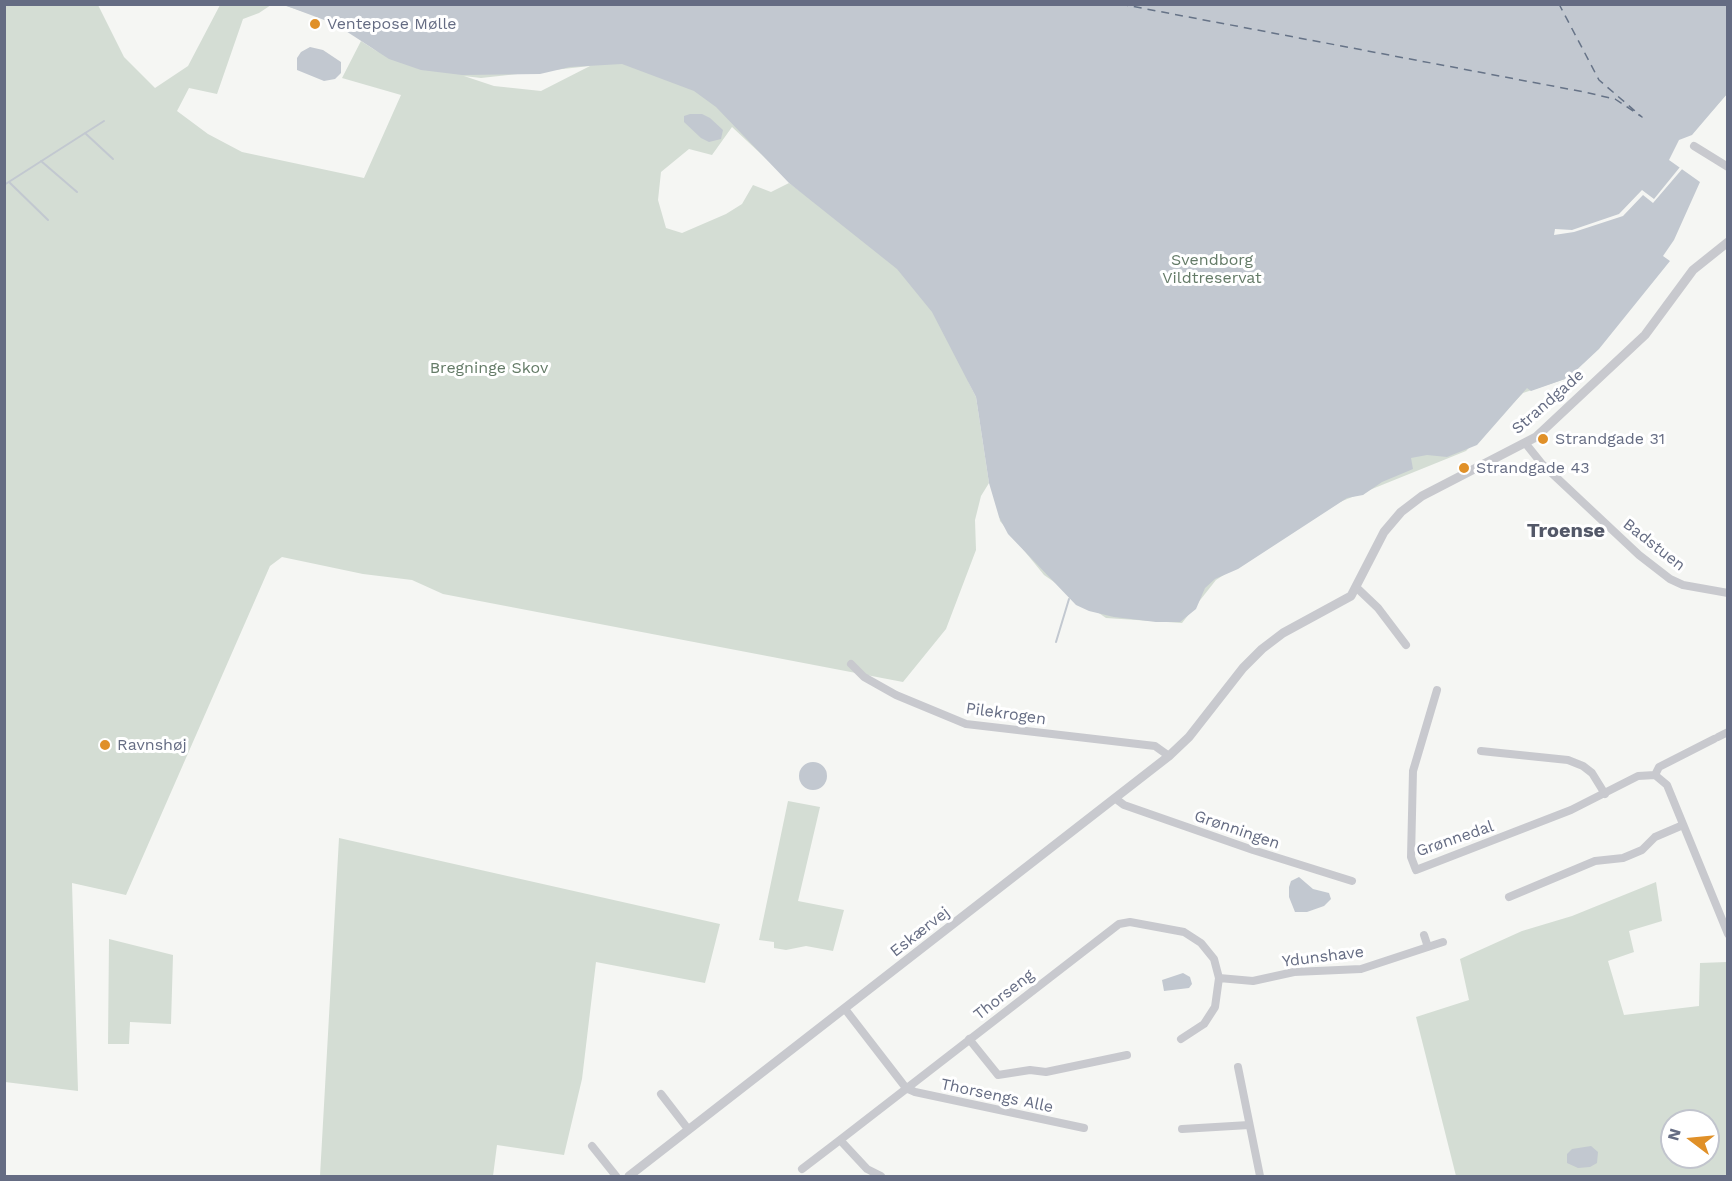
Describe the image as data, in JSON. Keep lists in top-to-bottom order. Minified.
{"streets":{"street":["Strandgade","Badstuen","Pilekrogen","Grønningen","Grønnedal","Eskærvej","Ydunshave","Thorseng","Thorsengs Alle"]},"crossings":[["Strandgade","Badstuen"],["Strandgade","Pilekrogen"],["Strandgade","Eskærvej"],["Pilekrogen","Eskærvej"],["Grønningen","Eskærvej"],["Ydunshave","Thorseng"],["Thorseng","Thorsengs Alle"]],"districts":["Troense"],"parks":["Svendborg Vildtreservat","Bregninge Skov"],"places":["Ventepose Mølle","Strandgade 31","Strandgade 43","Ravnshøj"],"north":"left"}
